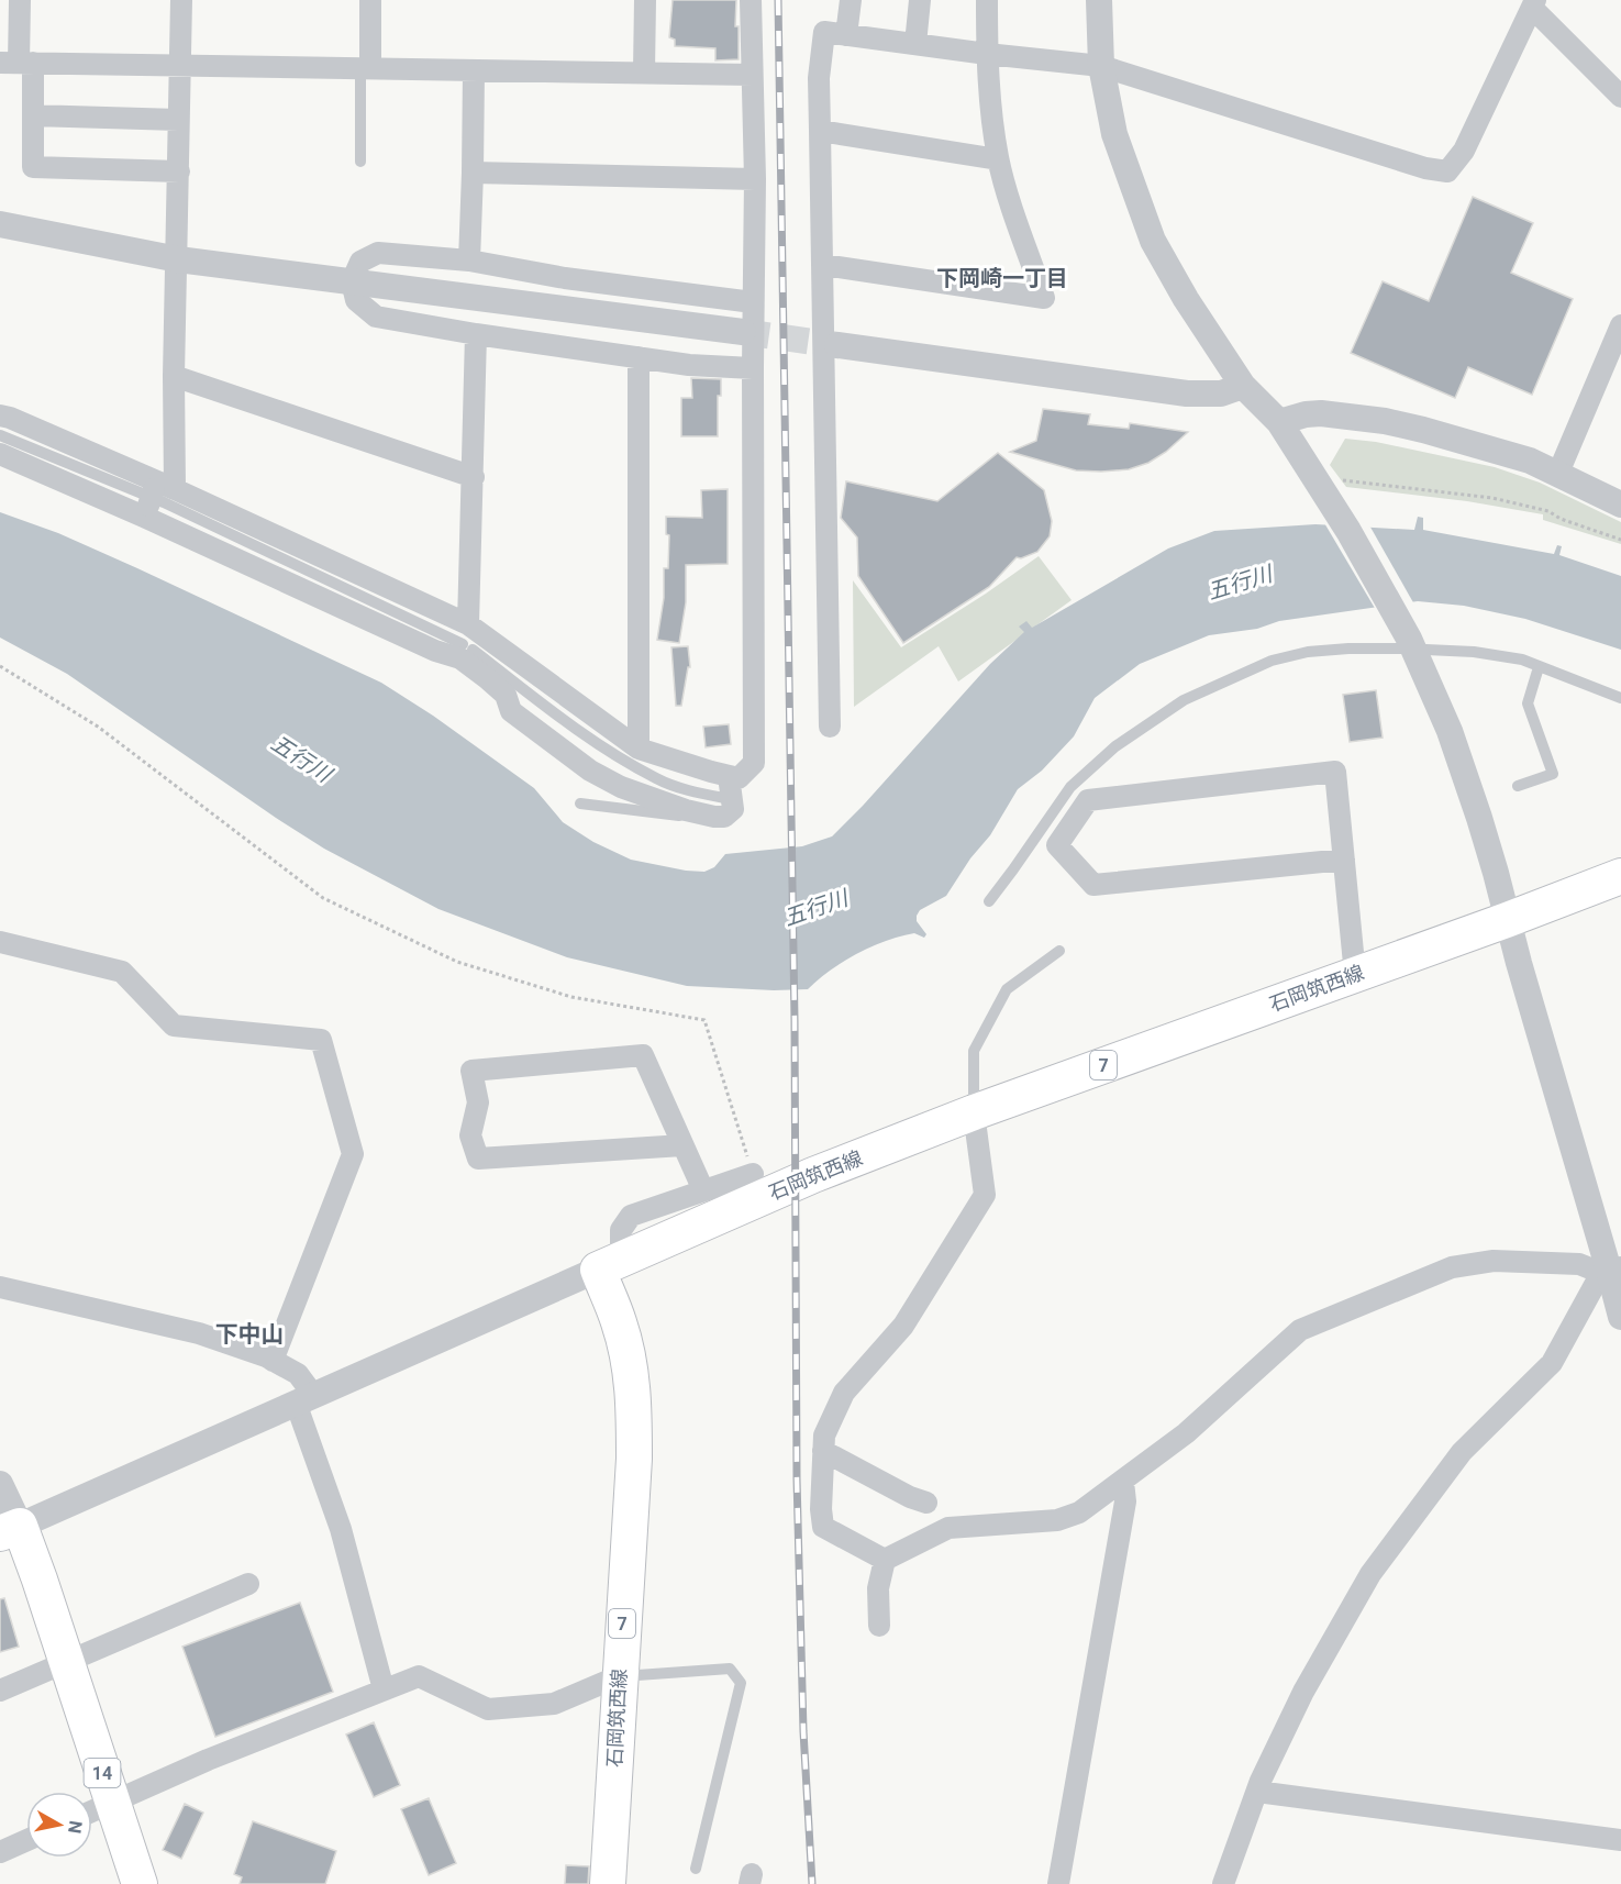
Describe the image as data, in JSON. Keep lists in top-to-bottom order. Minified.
{"streets":{"main road":["石岡筑西線","7","14"]},"districts":["下岡崎一丁目","下中山"],"water":["五行川"],"north":"right"}
